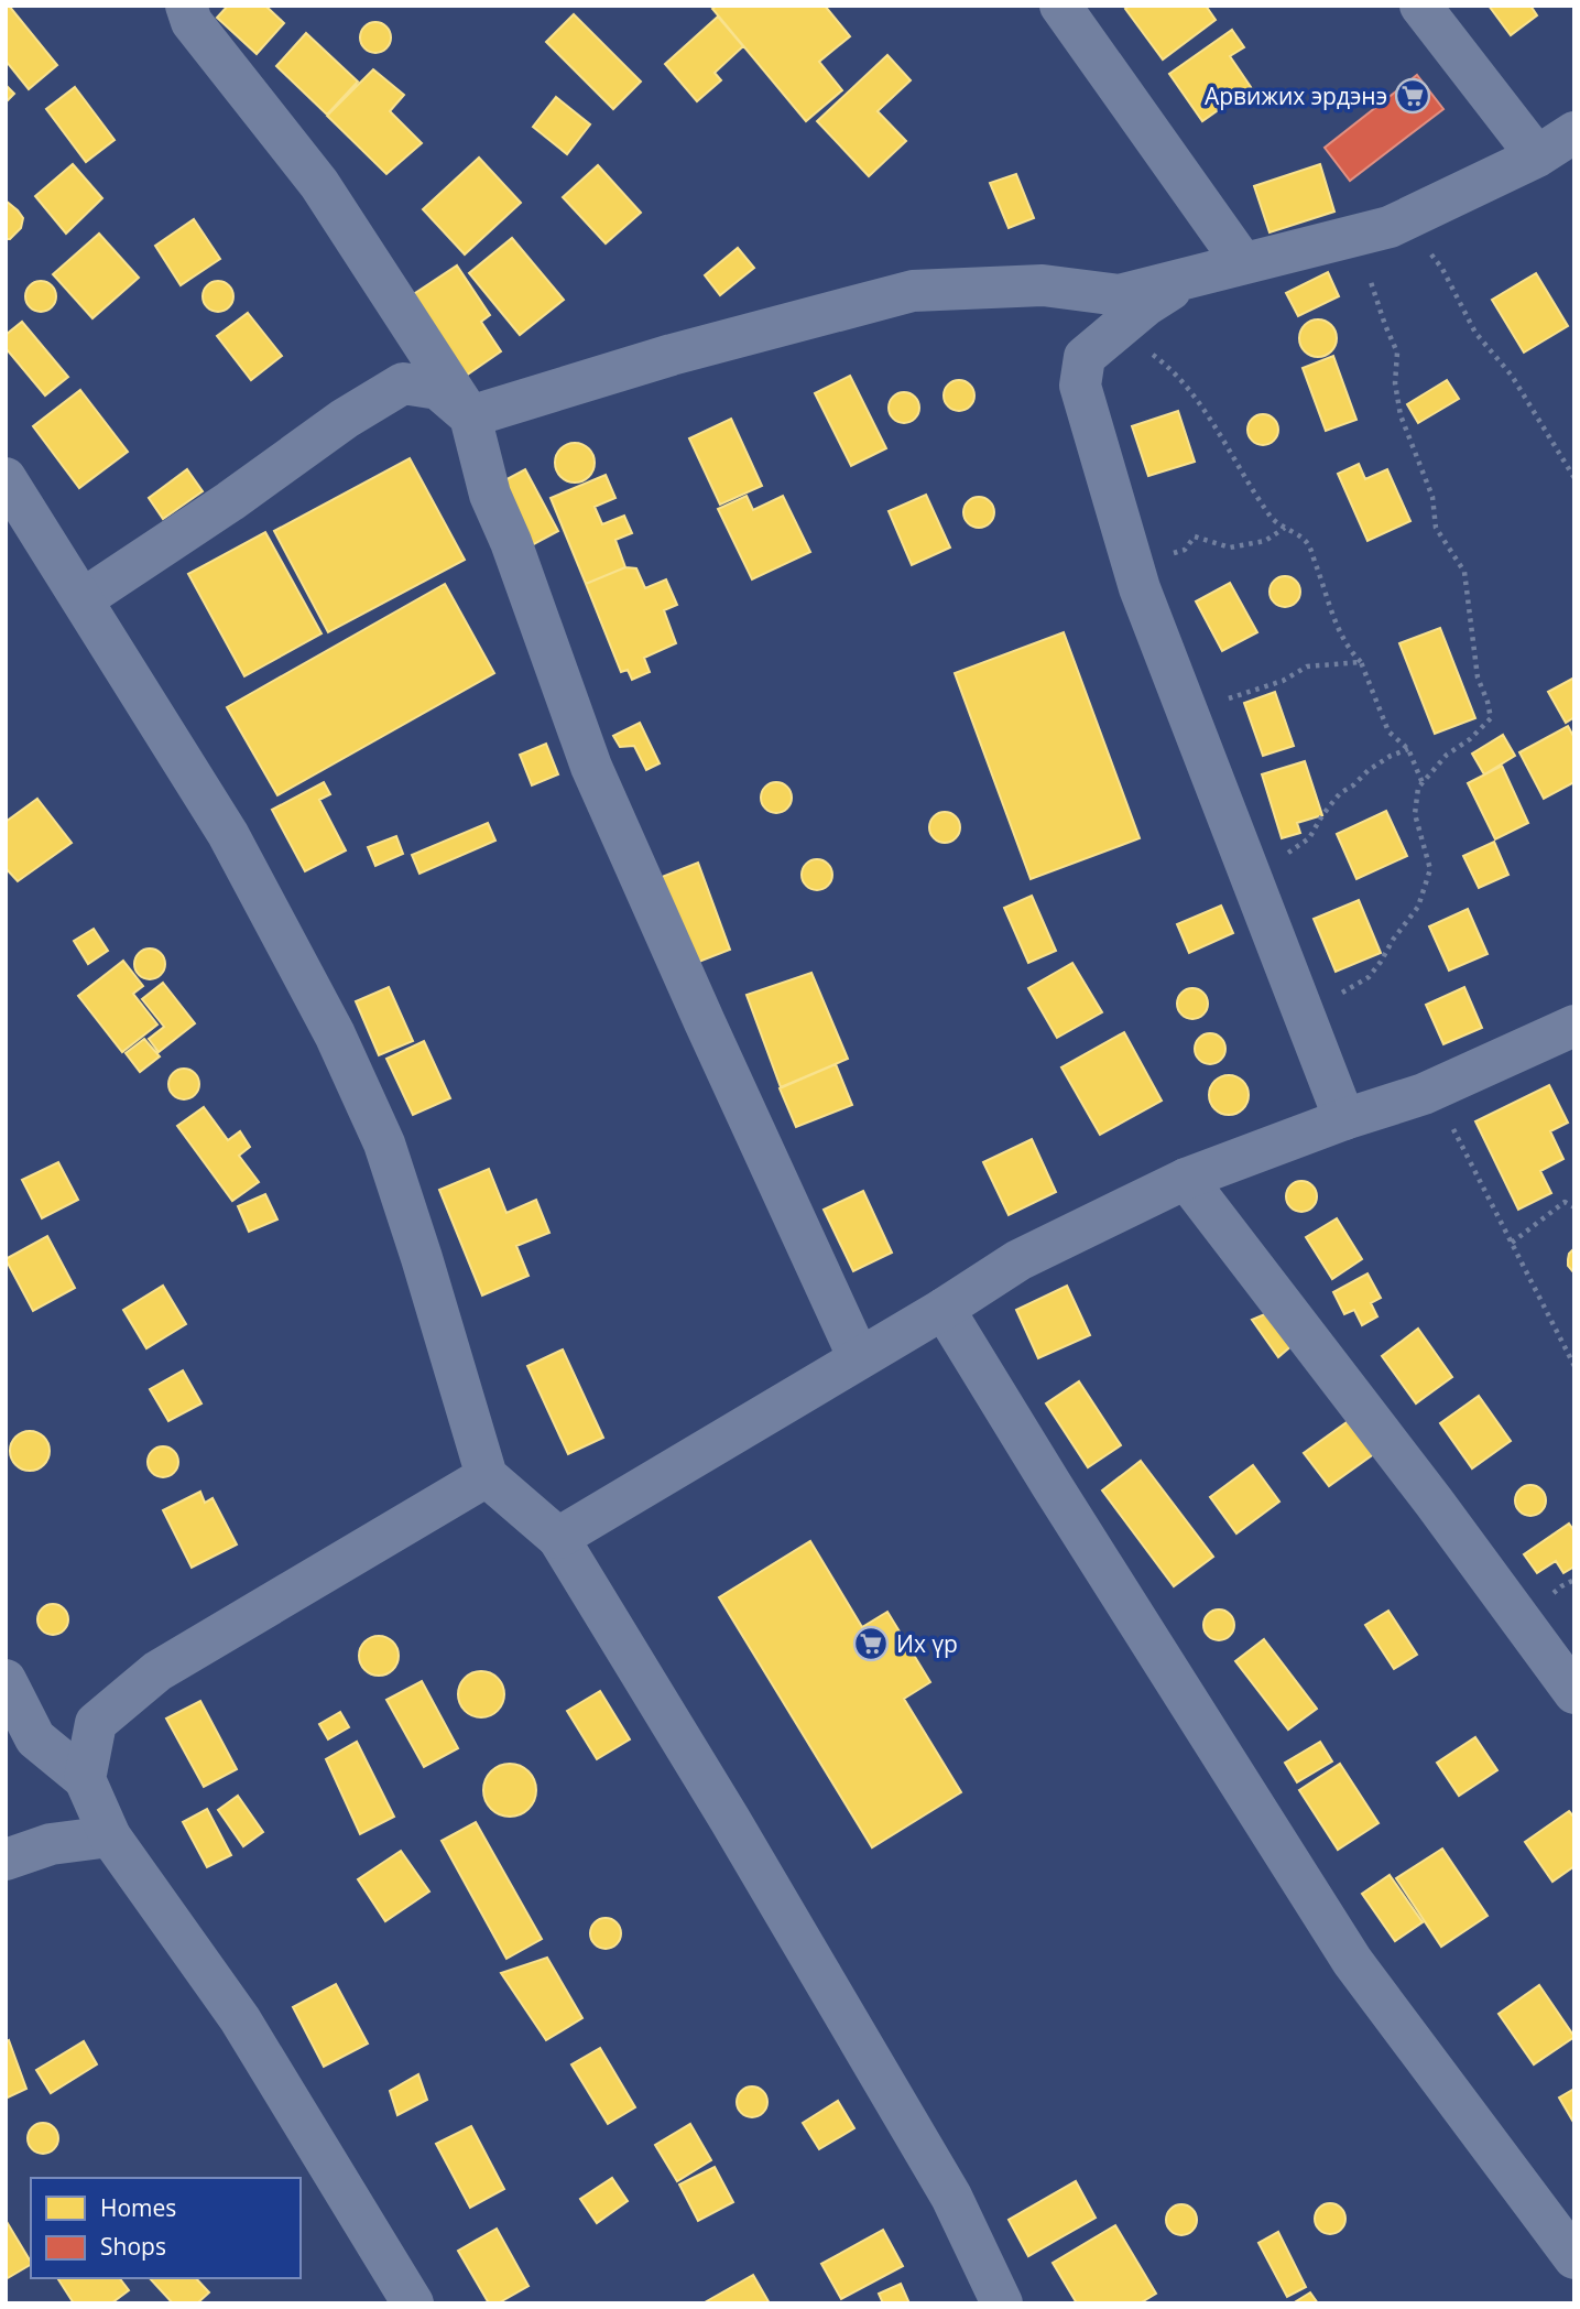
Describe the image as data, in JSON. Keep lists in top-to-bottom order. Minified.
{"places":{"supermarket":["Арвижих эрдэнэ","Их үр"]},"legend":["Homes","Shops"]}
